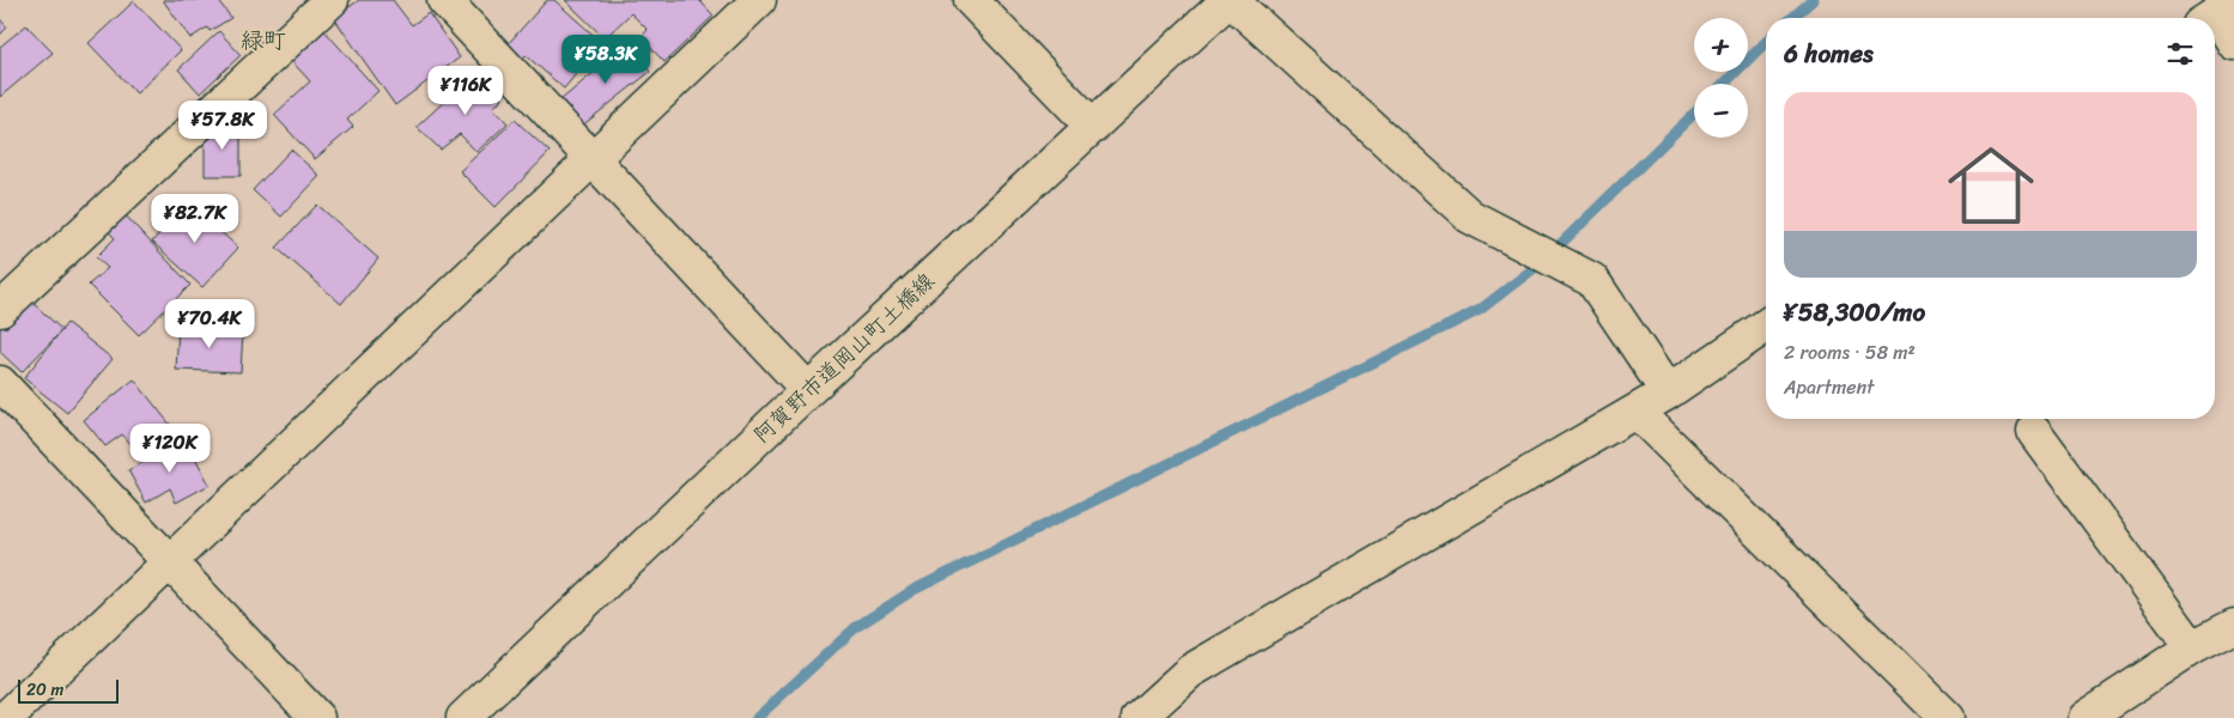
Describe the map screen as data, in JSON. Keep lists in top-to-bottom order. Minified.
{"streets":{"street":["阿賀野市道岡山町土橋線"]},"districts":["緑町"],"scale_bar":"20 m","page":{"map_buttons":["+","−"],"heading":"6 homes","price":["¥58.3K","¥116K","¥57.8K","¥82.7K","¥70.4K","¥120K"],"list":[{"name":"¥58,300/mo","note":"2 rooms · 58 m² · Apartment"}],"scale":"20 m"}}
